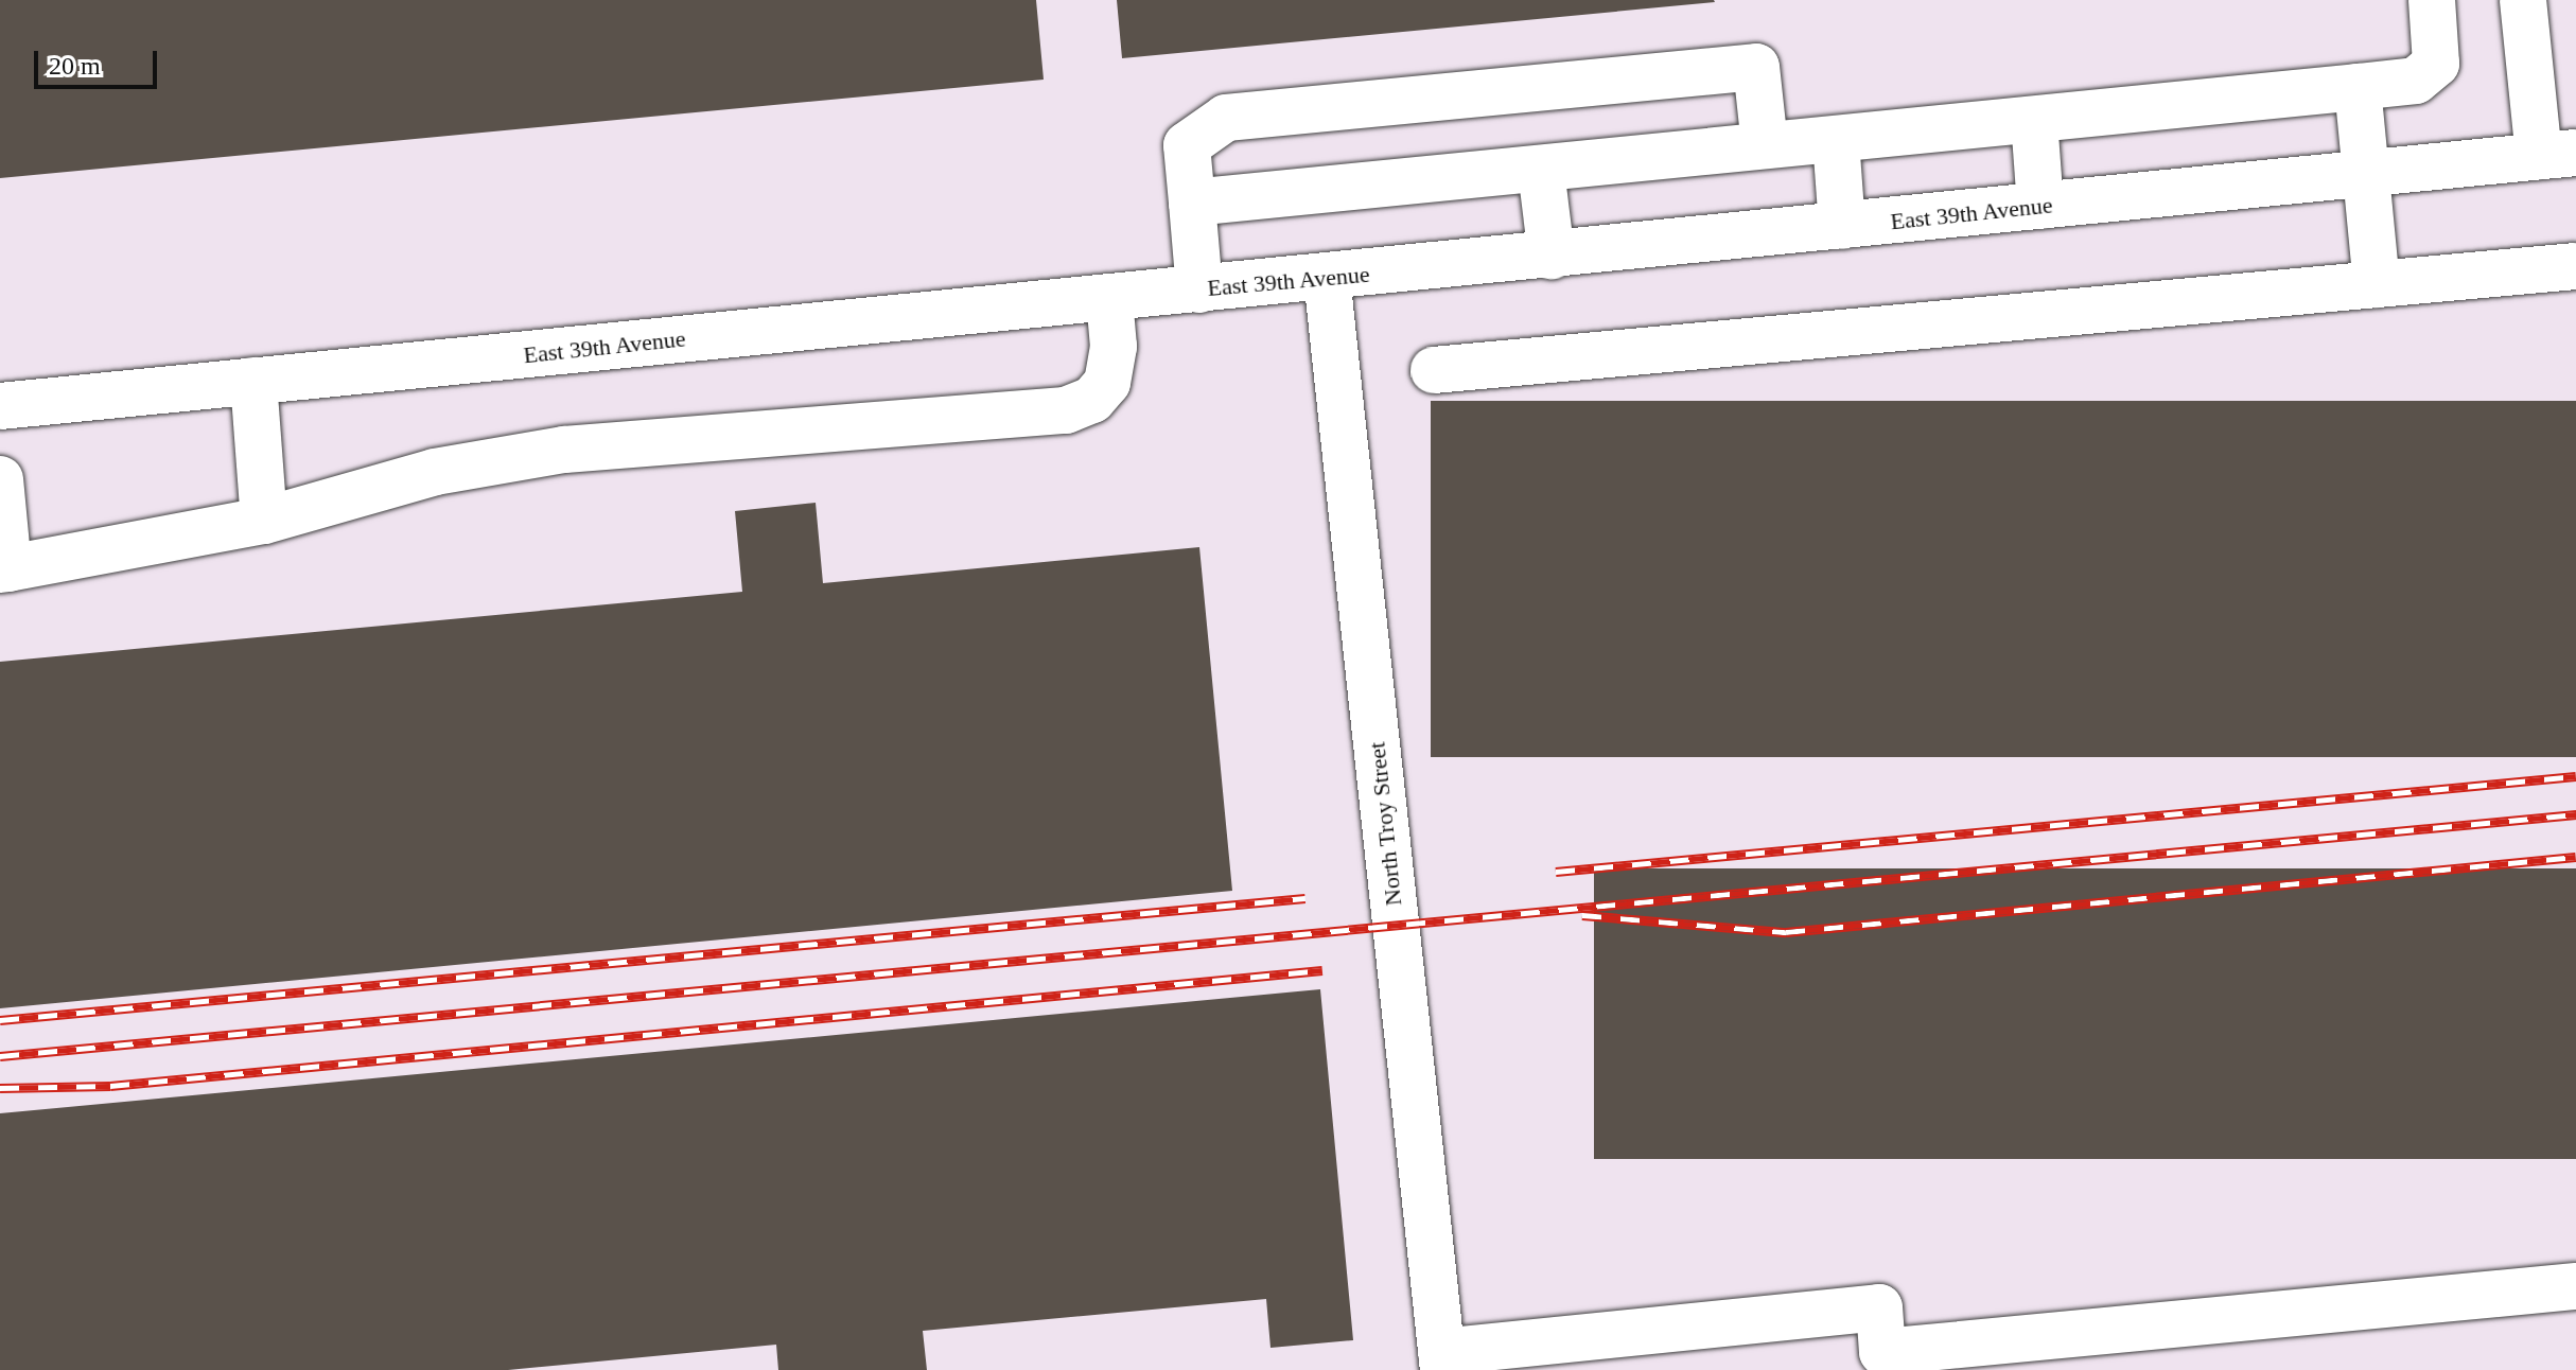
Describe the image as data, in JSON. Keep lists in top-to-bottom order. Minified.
{"streets":{"street":["East 39th Avenue","North Troy Street"]},"crossings":[["East 39th Avenue","North Troy Street"]],"scale_bar":"20 m"}
